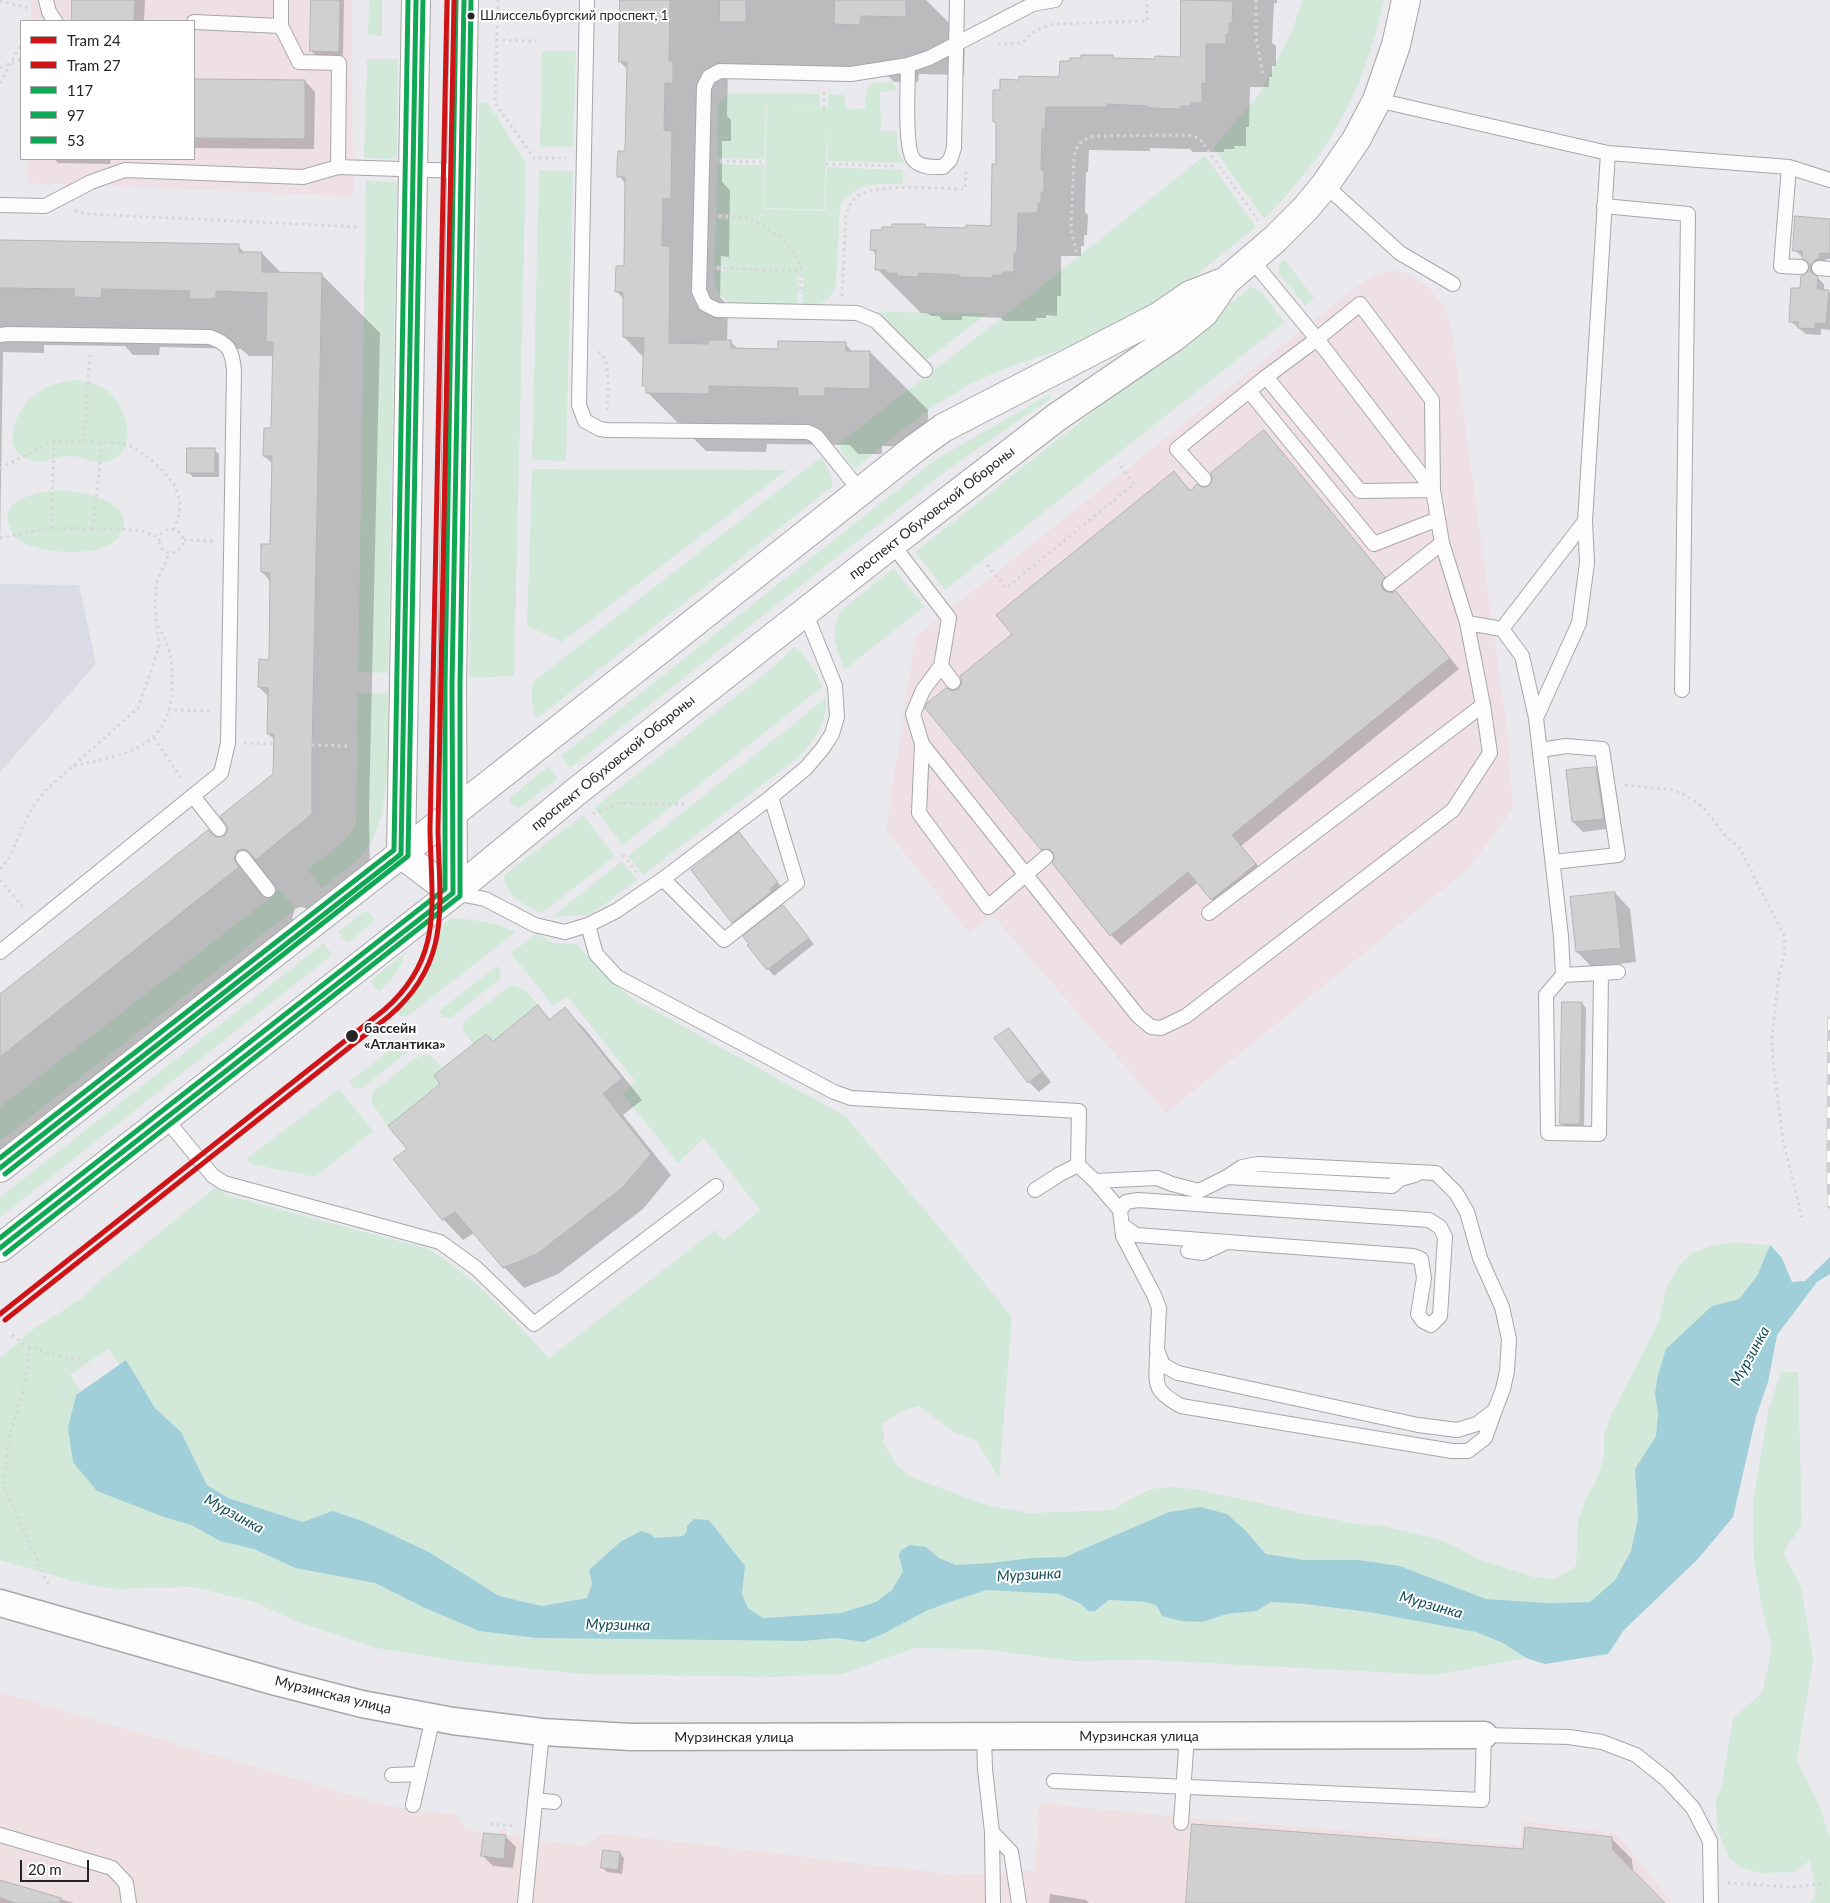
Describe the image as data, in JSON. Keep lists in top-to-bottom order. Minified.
{"streets":{"main road":["проспект Обуховской Обороны"],"street":["Мурзинская улица"]},"water":["Мурзинка"],"places":["Шлиссельбургский проспект, 1","бассейн «Атлантика»"],"lines":["tram line 24","tram line 27","transit line 117","transit line 97","transit line 53"],"legend":["Tram 24","Tram 27","117","97","53"],"scale_bar":"20 m"}
